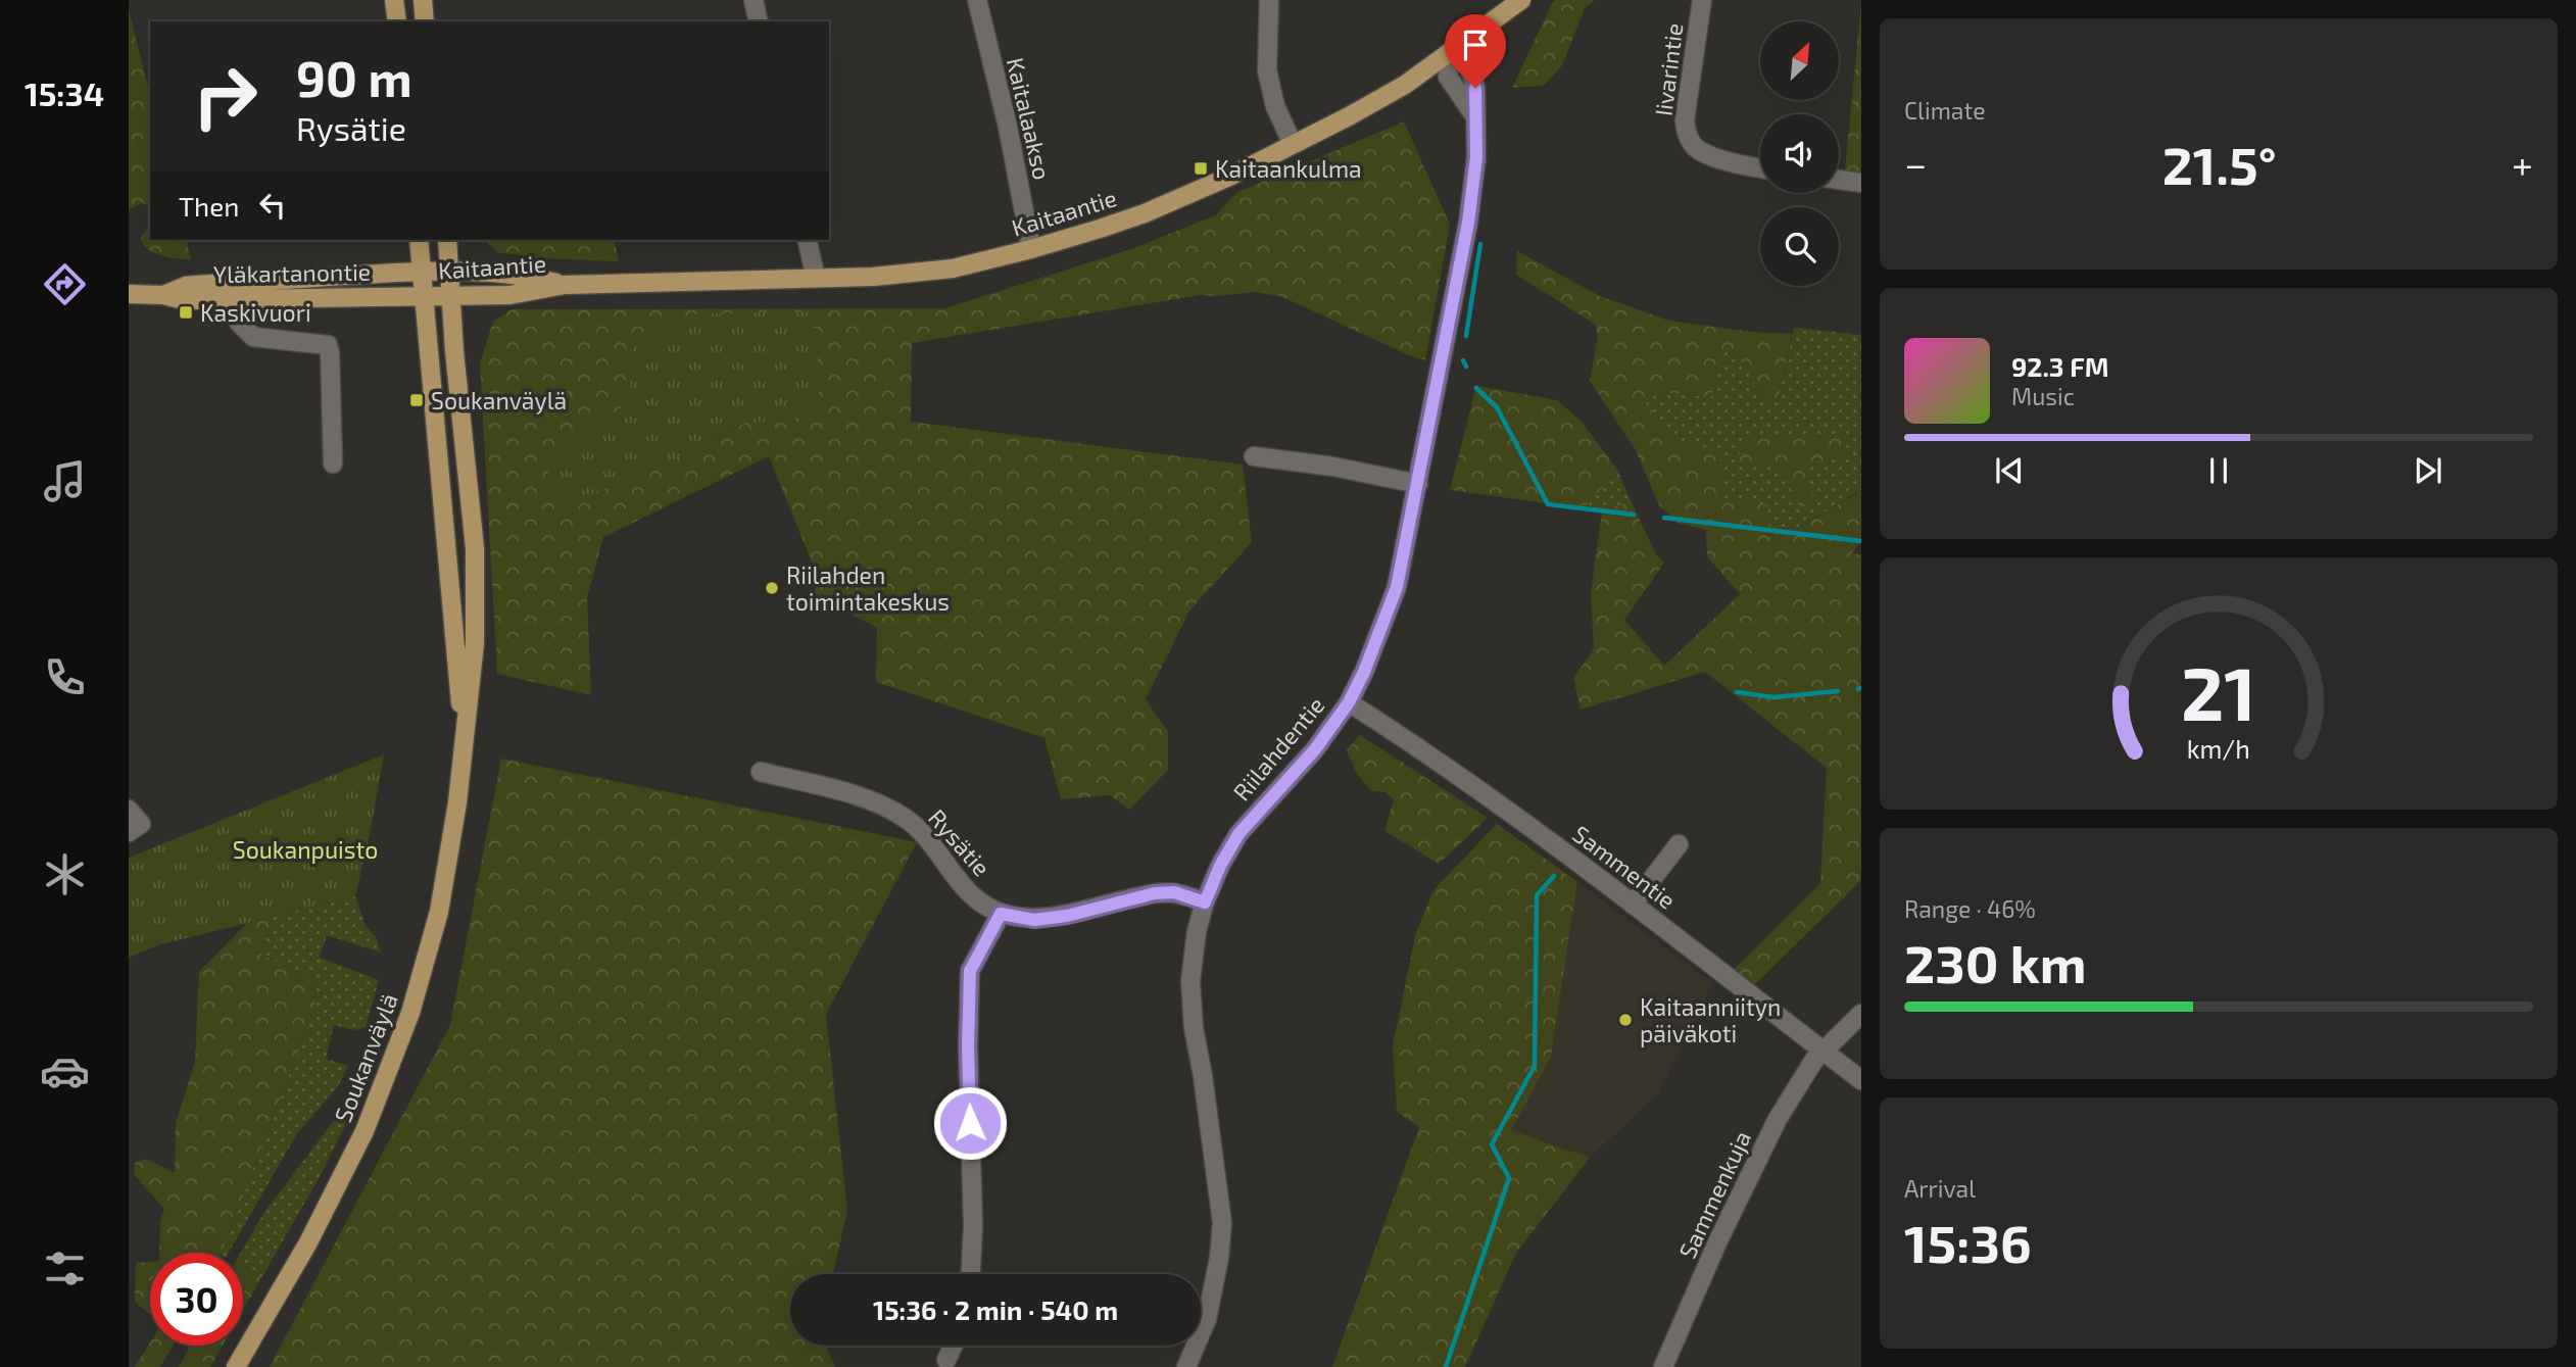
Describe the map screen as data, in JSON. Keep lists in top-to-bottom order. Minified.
{"streets":{"main road":["Kaitaantie","Yläkartanontie","Soukanväylä"],"street":["Iivarintie","Kaitalaakso","Riilahdentie","Rysätie","Sammentie","Sammenkuja"]},"crossings":[["Kaitalaakso","Kaitaantie"],["Kaitaantie","Yläkartanontie"],["Kaitaantie","Riilahdentie"],["Kaitaantie","Soukanväylä"],["Yläkartanontie","Soukanväylä"],["Riilahdentie","Rysätie"],["Riilahdentie","Sammentie"],["Sammentie","Sammenkuja"]],"parks":["Soukanpuisto"],"places":{"transit":["Kaitaankulma","Kaskivuori","Soukanväylä"],"other":["Riilahden toimintakeskus","Kaitaanniityn päiväkoti"]},"north":"top right","page":{"tabs":"15:34","tile":["Climate",["Range · 46%","230 km"],["Arrival","15:36"]],"turn":["90 m","Rysätie"],"heat":["−","21.5°","+"],"then":"Then","song":["92.3 FM","Music"],"limit":"30","trip":"15:36 · 2 min · 540 m","gauge":["21","km/h"]}}
